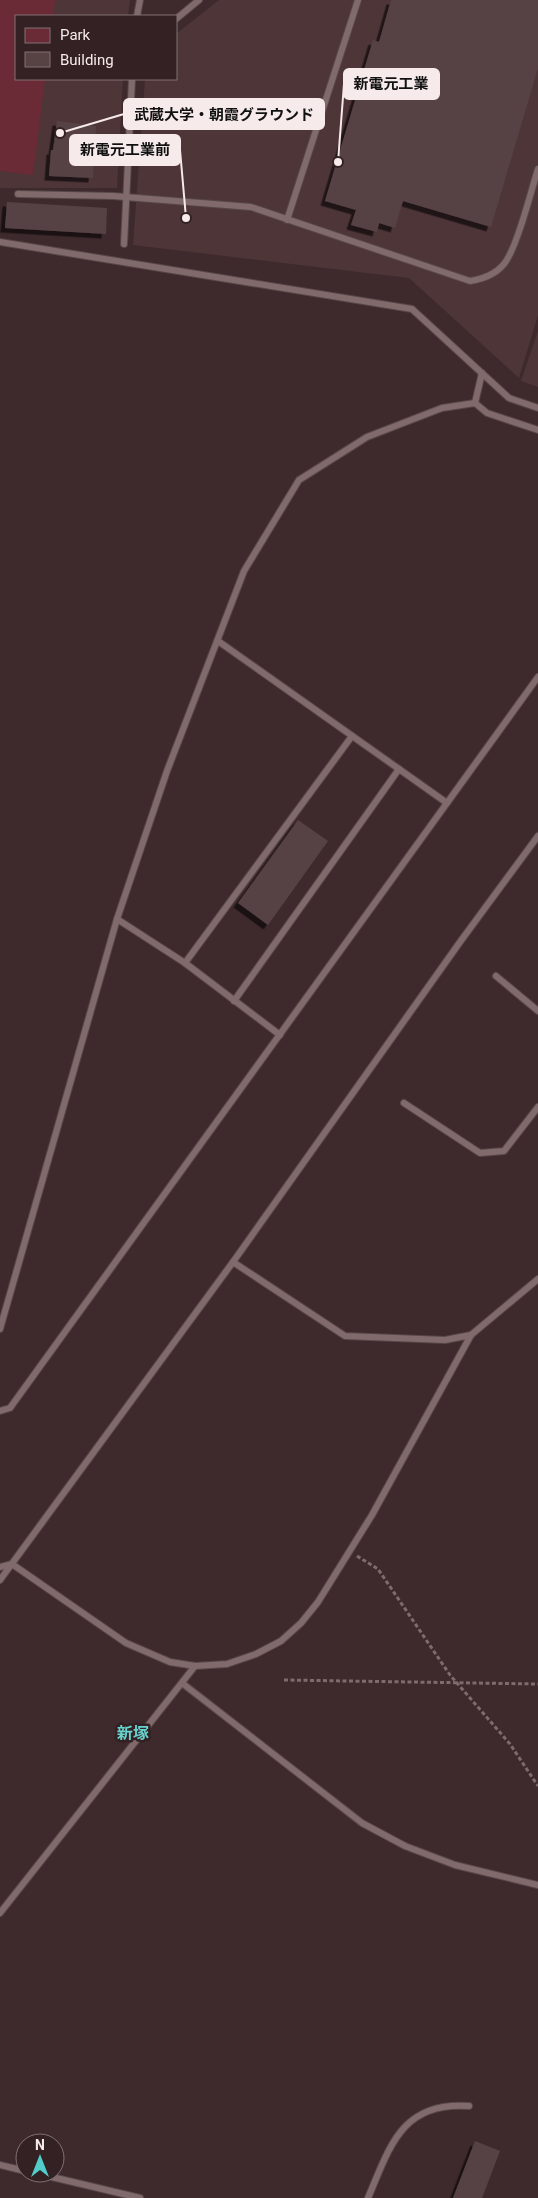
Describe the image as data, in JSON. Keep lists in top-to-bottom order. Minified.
{"districts":["新塚"],"places":["武蔵大学・朝霞グラウンド","新電元工業","新電元工業前"],"legend":["Park","Building"],"north":"top"}
